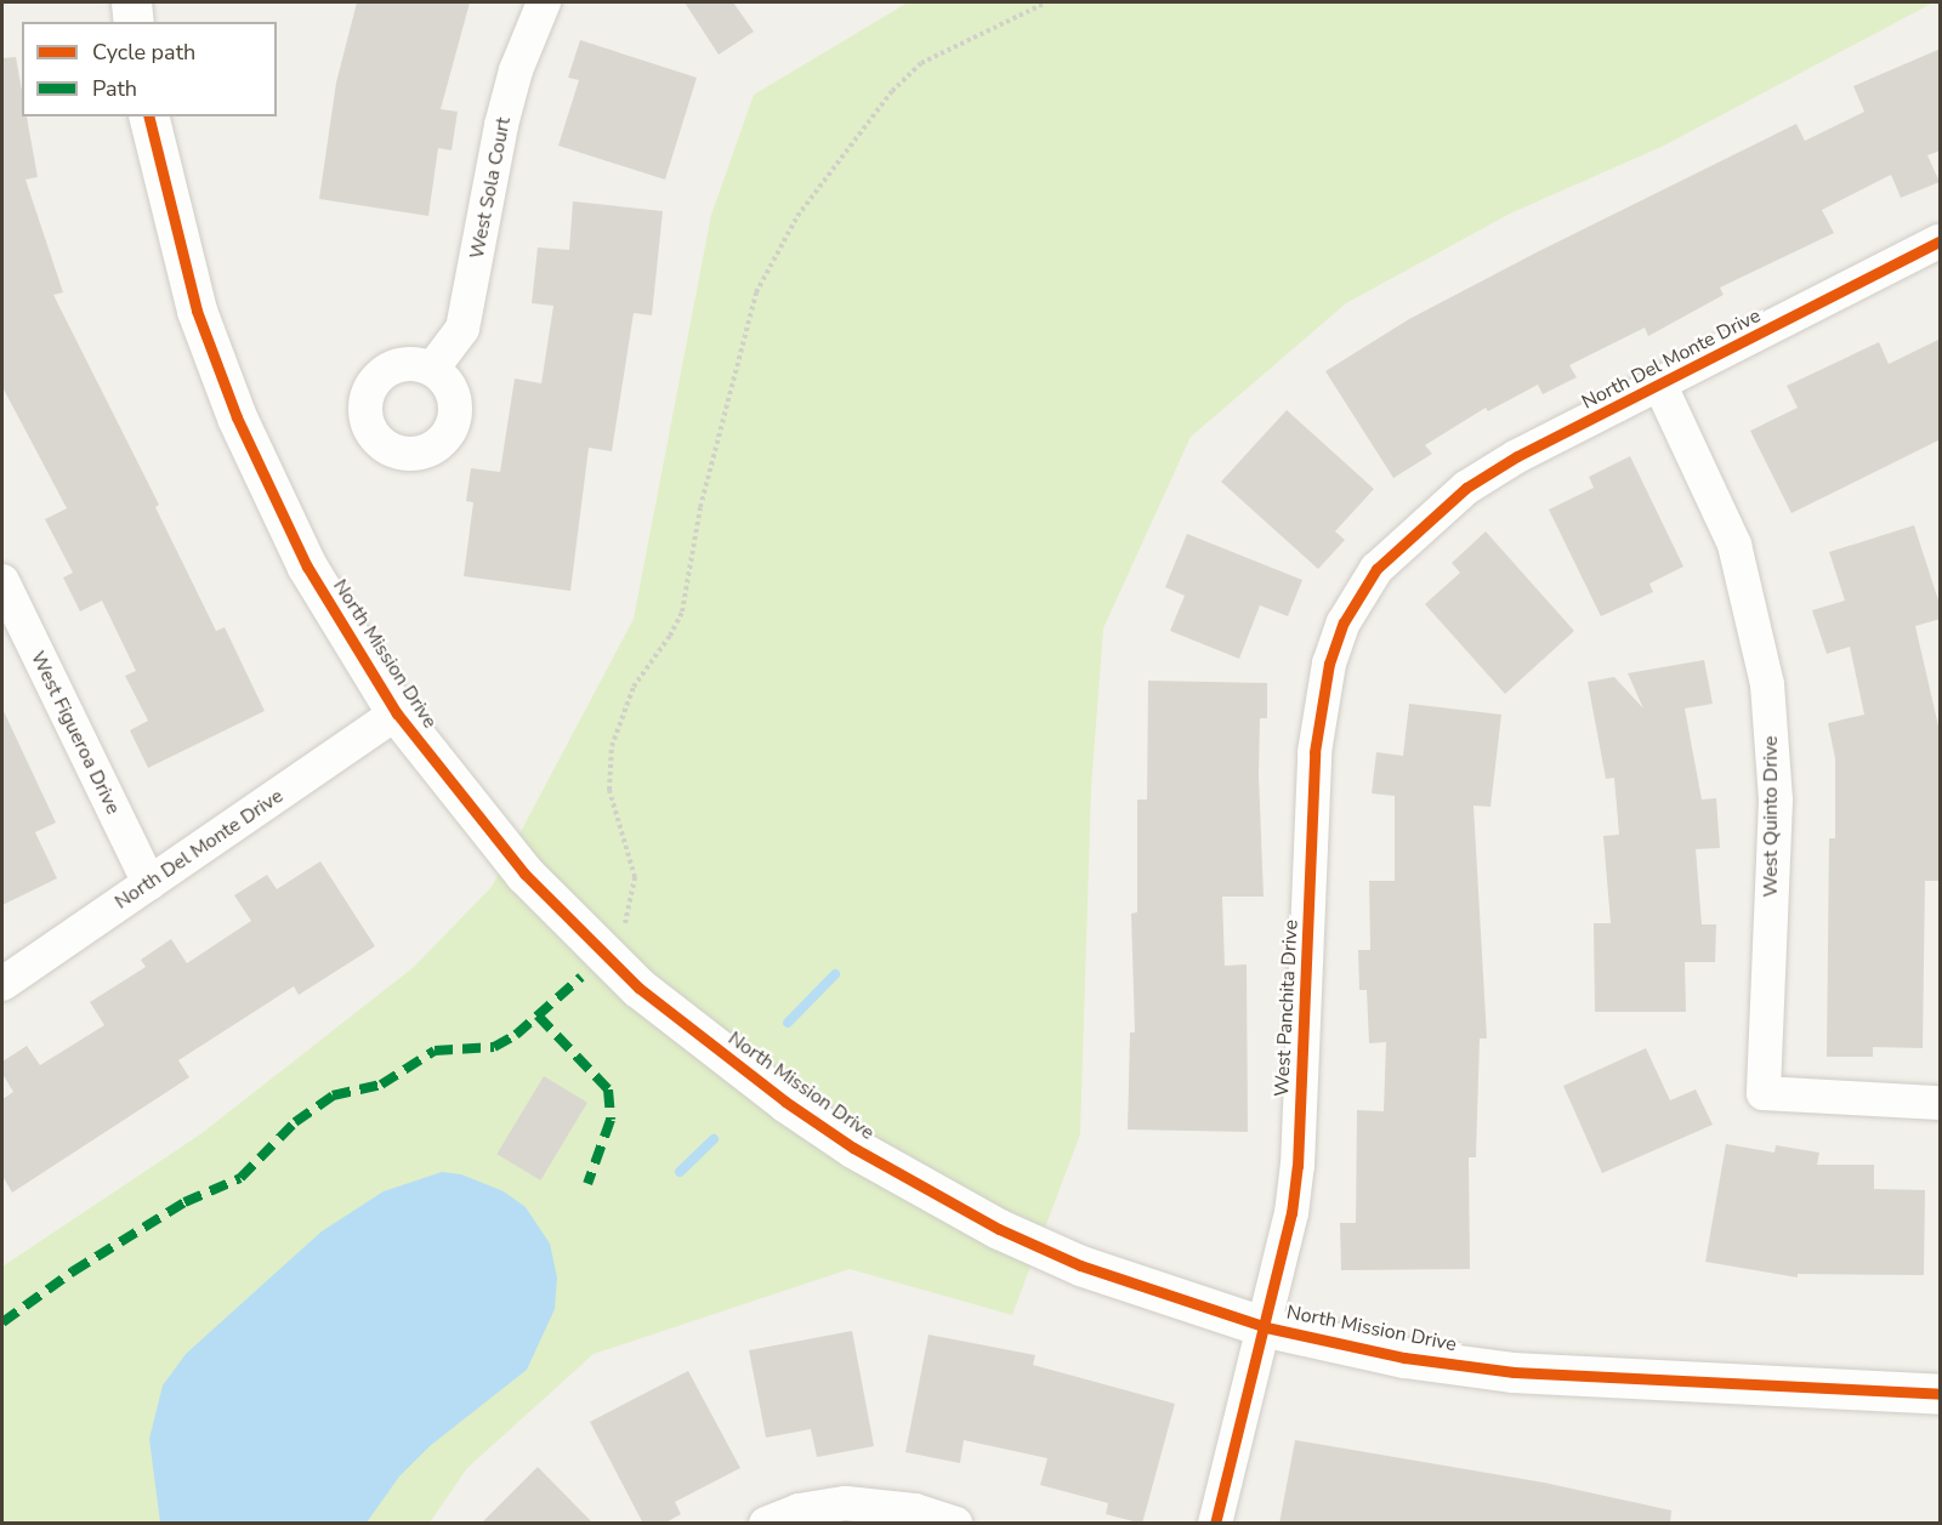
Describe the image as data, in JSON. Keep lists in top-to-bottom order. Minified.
{"streets":{"street":["West Sola Court","North Del Monte Drive","North Mission Drive","West Figueroa Drive","West Quinto Drive","West Panchita Drive"]},"crossings":[["North Del Monte Drive","North Mission Drive"],["North Del Monte Drive","West Figueroa Drive"],["North Del Monte Drive","West Quinto Drive"],["North Del Monte Drive","West Panchita Drive"],["North Mission Drive","West Panchita Drive"]],"legend":["Cycle path","Path"]}
